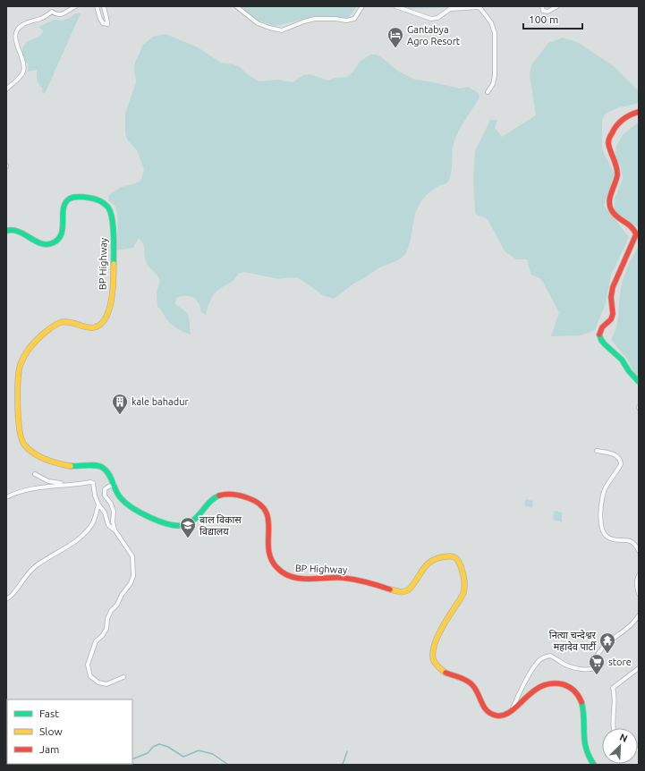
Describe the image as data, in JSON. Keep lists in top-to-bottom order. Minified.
{"streets":{"main road":["BP Highway"]},"places":{"hotel":["Gantabya Agro Resort"],"building":["kale bahadur"],"school or university":["बाल विकास विद्यालय"],"temple":["नित्या चन्देश्वर महादेव पार्टी"],"supermarket":["store"]},"legend":["Fast","Slow","Jam"],"scale_bar":"100 m","north":"top right"}
